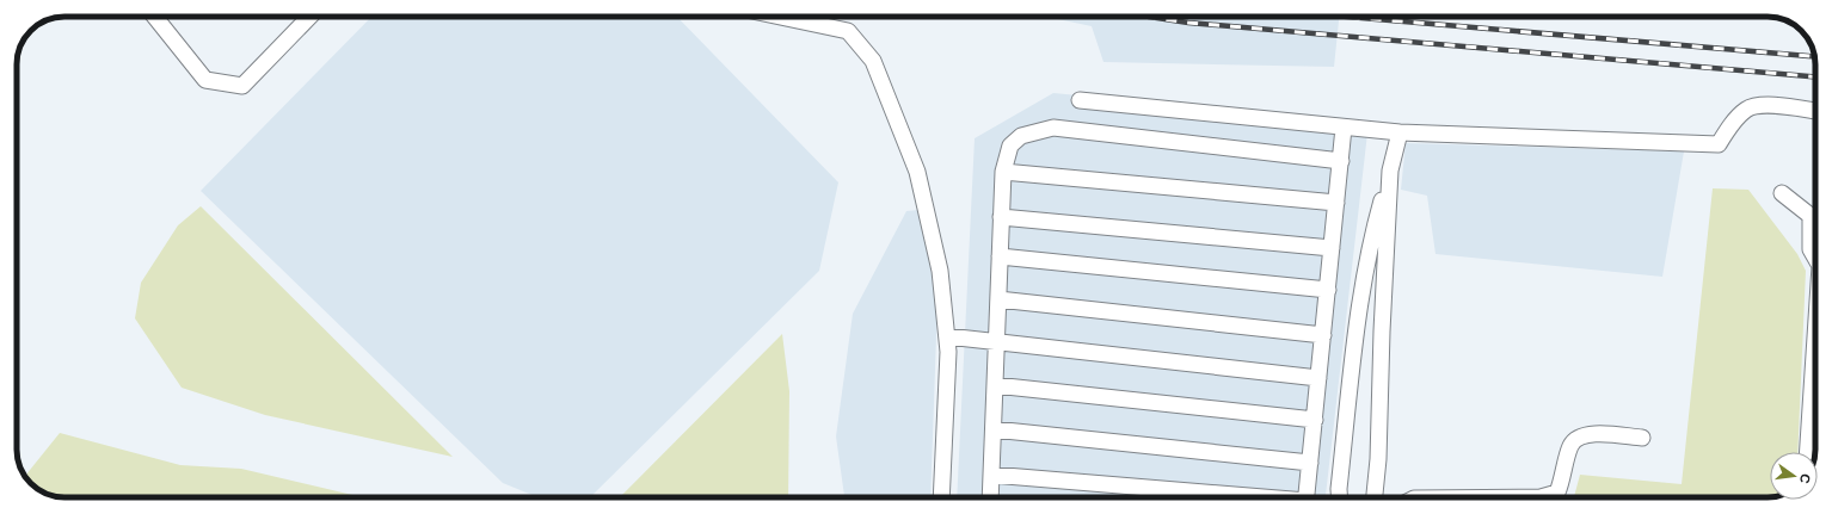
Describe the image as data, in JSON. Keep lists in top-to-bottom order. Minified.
{"north":"right"}
